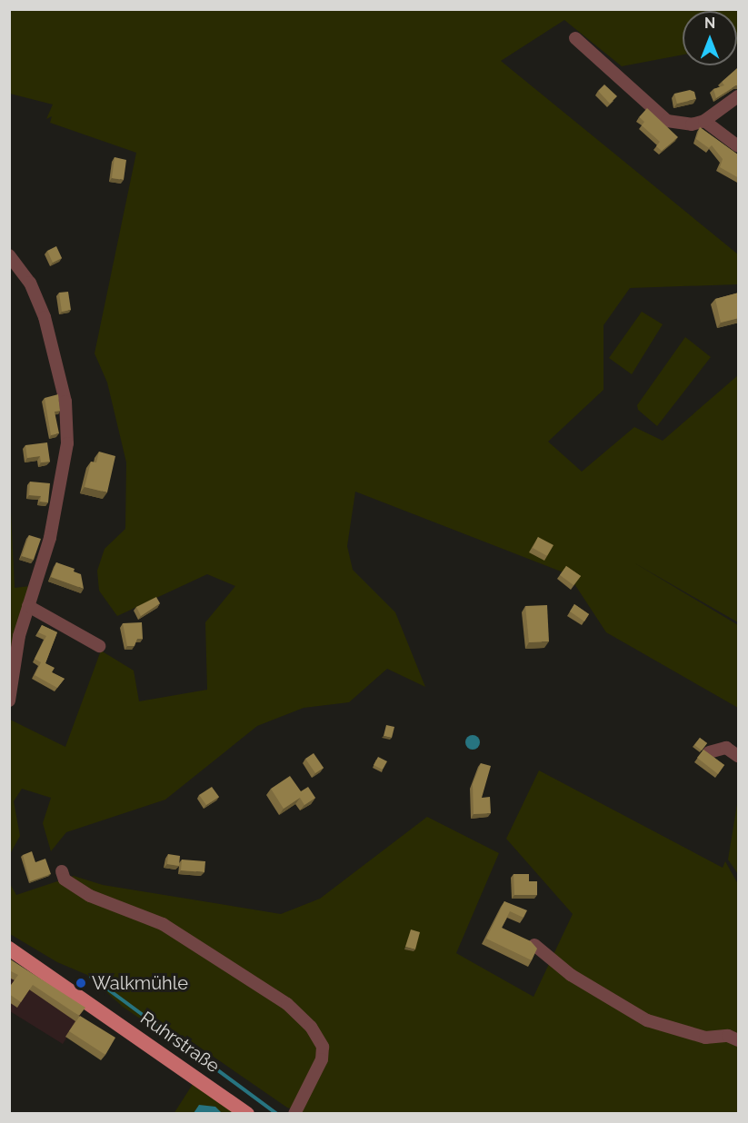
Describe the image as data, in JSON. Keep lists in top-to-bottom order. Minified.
{"streets":{"main road":["Ruhrstraße"]},"places":["Walkmühle"],"north":"top"}
